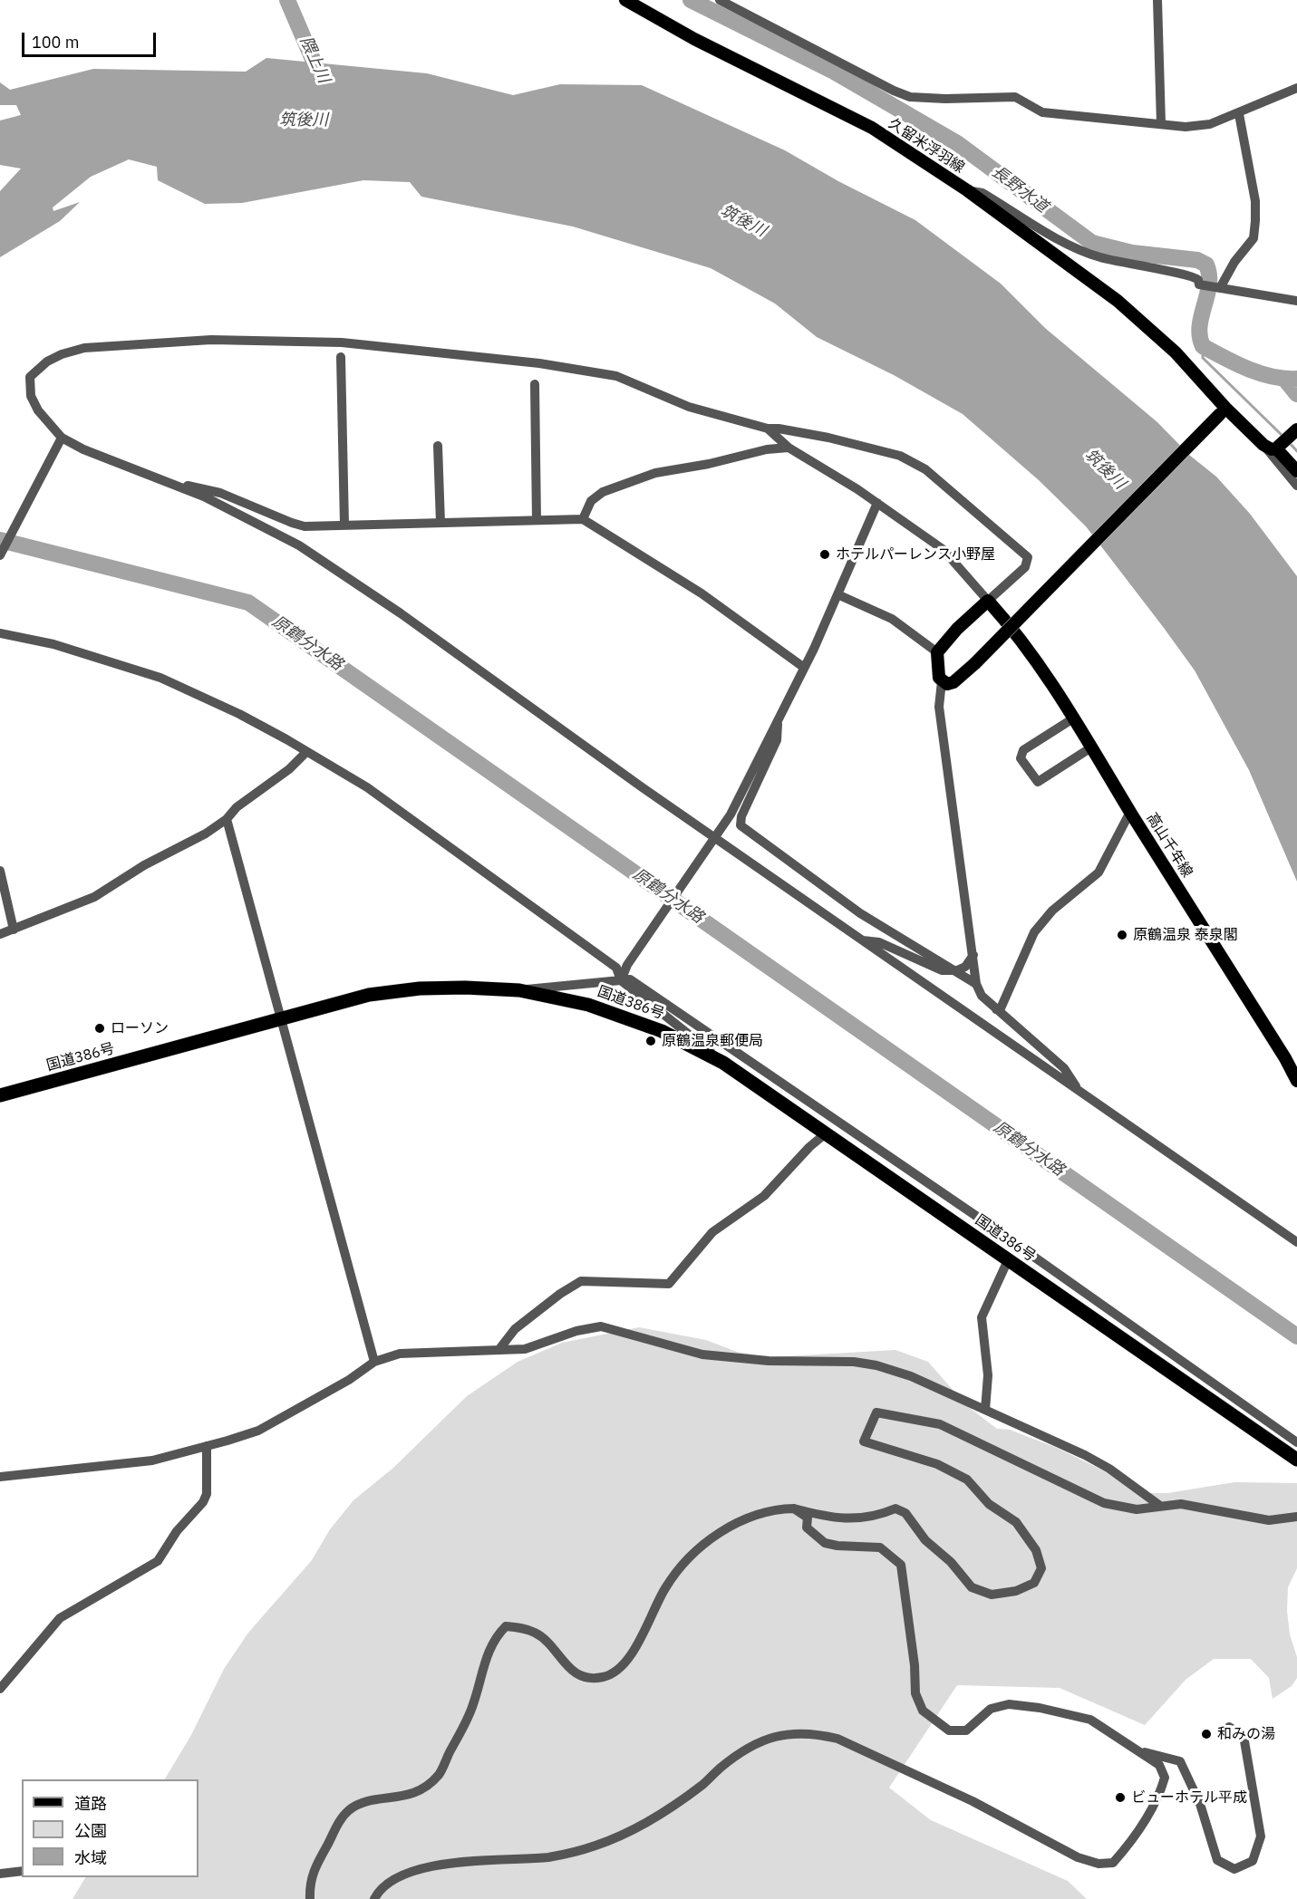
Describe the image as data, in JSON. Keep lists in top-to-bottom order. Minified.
{"streets":{"highway":["国道386号"],"main road":["久留米浮羽線","高山千年線"]},"water":["隈上川","筑後川","長野水道","原鶴分水路"],"places":["ホテルパーレンス小野屋","原鶴温泉 泰泉閣","ローソン","原鶴温泉郵便局","和みの湯","ビューホテル平成"],"legend":["道路","公園","水域"],"scale_bar":"100 m"}
